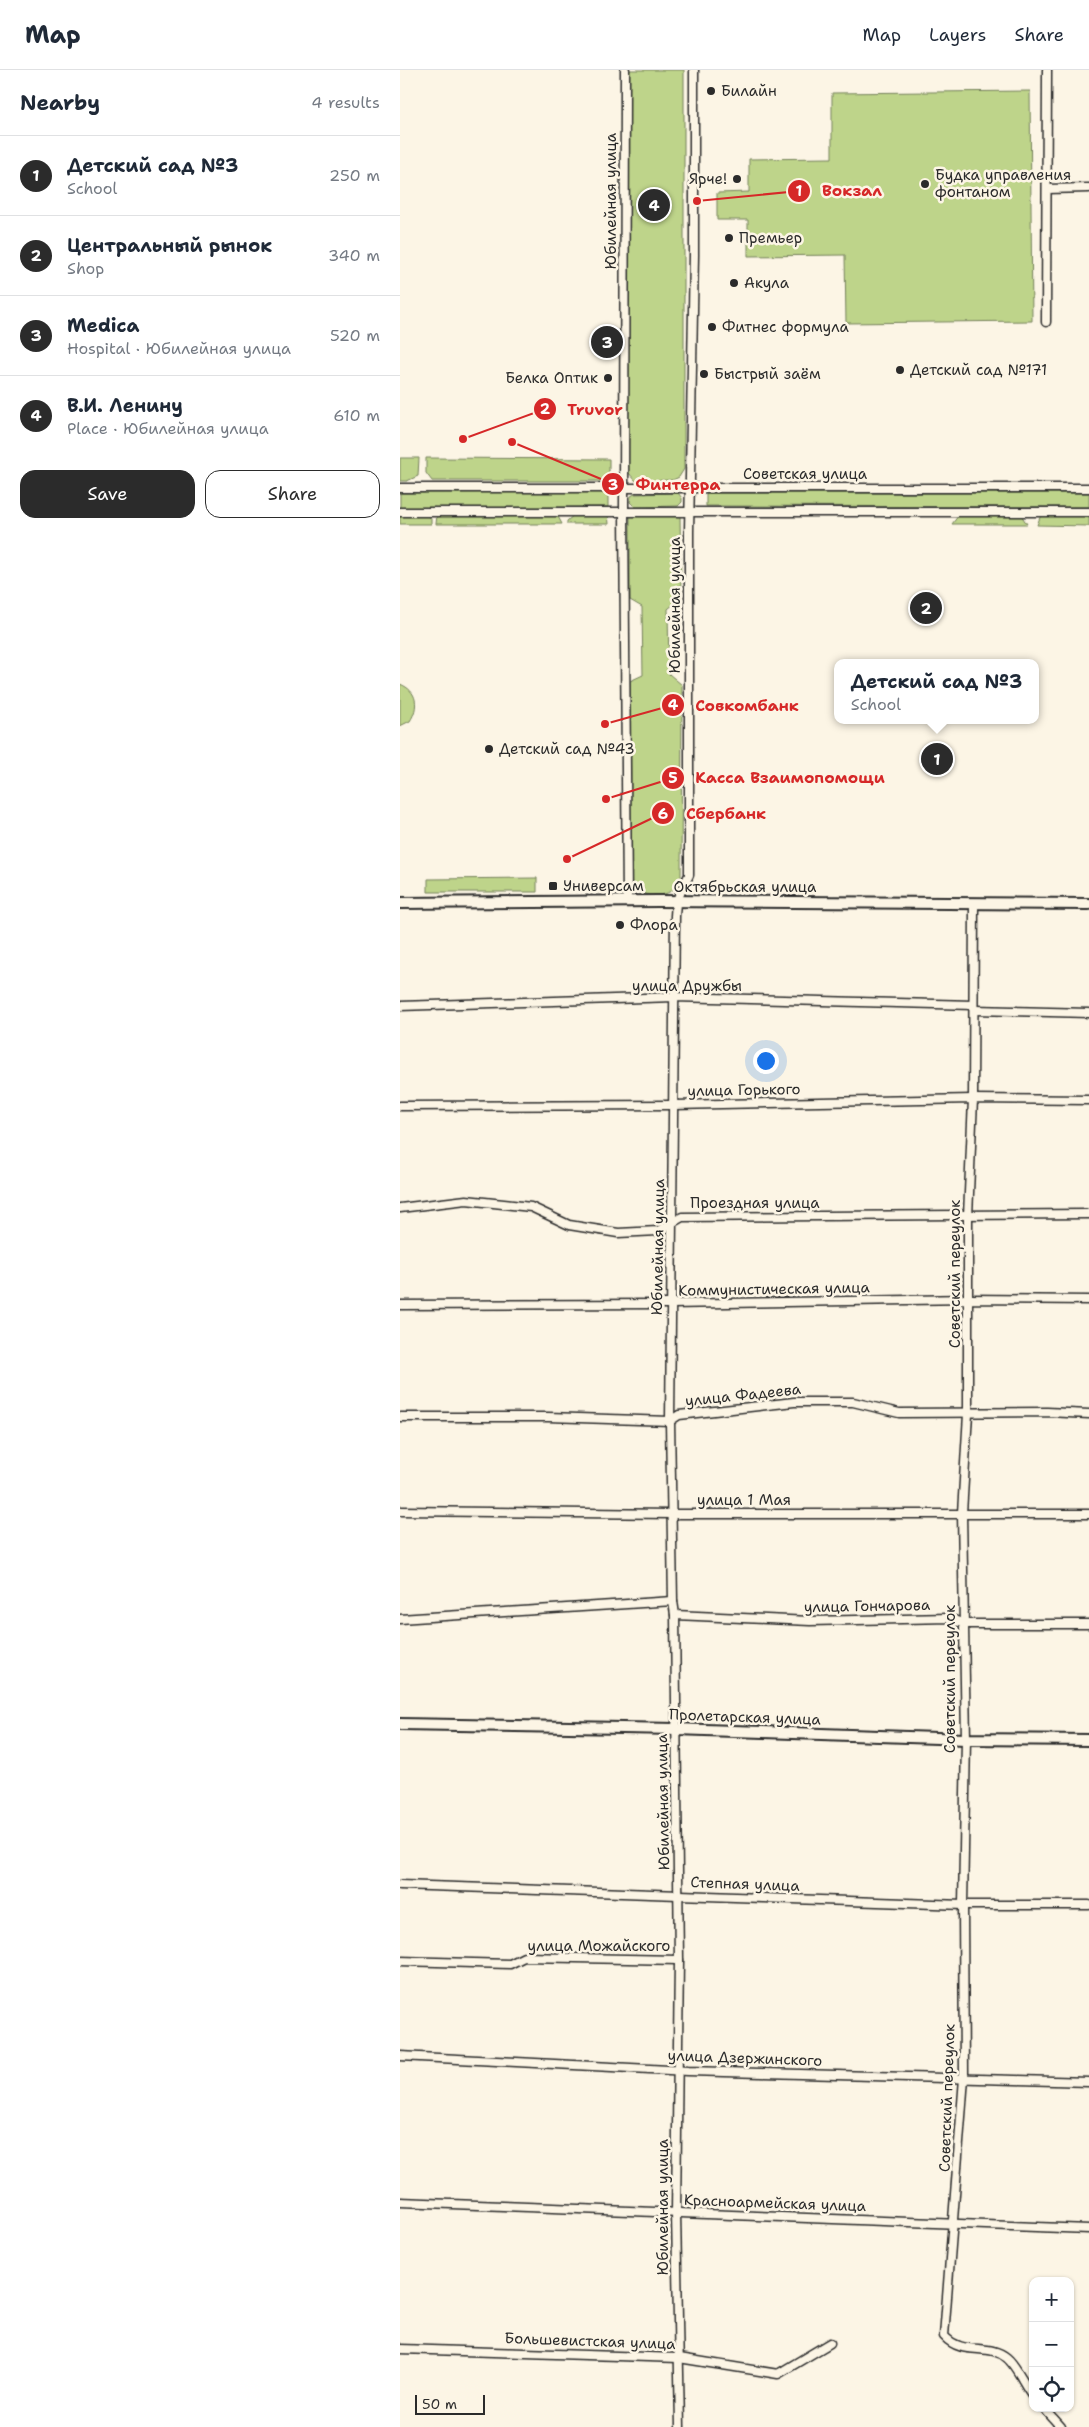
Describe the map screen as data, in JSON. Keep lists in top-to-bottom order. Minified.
{"streets":{"street":["Юбилейная улица","Советская улица","Октябрьская улица","улица Дружбы","улица Горького","Проездная улица","Советский переулок","Коммунистическая улица","улица Фадеева","улица 1 Мая","улица Гончарова","Пролетарская улица","Степная улица","улица Можайского","улица Дзержинского","Красноармейская улица","Большевистская улица"]},"crossings":[["Юбилейная улица","Советская улица"],["Юбилейная улица","Октябрьская улица"],["Юбилейная улица","улица Дружбы"],["Юбилейная улица","улица Горького"],["Юбилейная улица","Проездная улица"],["Юбилейная улица","Коммунистическая улица"],["Юбилейная улица","улица Фадеева"],["Юбилейная улица","улица 1 Мая"],["Юбилейная улица","улица Гончарова"],["Юбилейная улица","Пролетарская улица"],["Юбилейная улица","Степная улица"],["Юбилейная улица","улица Можайского"],["Юбилейная улица","улица Дзержинского"],["Юбилейная улица","Красноармейская улица"],["Юбилейная улица","Большевистская улица"],["Октябрьская улица","Советский переулок"],["улица Дружбы","Советский переулок"],["улица Горького","Советский переулок"],["Проездная улица","Советский переулок"],["Советский переулок","Коммунистическая улица"],["Советский переулок","улица Фадеева"],["Советский переулок","улица 1 Мая"],["Советский переулок","улица Гончарова"],["Советский переулок","Пролетарская улица"],["Советский переулок","Степная улица"],["Советский переулок","улица Дзержинского"],["Советский переулок","Красноармейская улица"]],"places":{"other":["Билайн","Ярче!","Будка управления фонтаном","Вокзал","Премьер","Акула","Фитнес формула","Детский сад №171","Быстрый заём","Белка Оптик","Truvor","Финтерра","Совкомбанк","Детский сад №43","Касса Взаимопомощи","Сбербанк","Флора"],"transit":["Универсам"]},"scale_bar":"50 m","page":{"header":"Map","nav":["Map","Layers","Share"],"heading":["Nearby","4 results"],"list":[{"mark":"1","name":"Детский сад №3","note":"School","value":"250 m"},{"mark":"2","name":"Центральный рынок","note":"Shop","value":"340 m"},{"mark":"3","name":"Mеdica","note":"Hospital · Юбилейная улица","value":"520 m"},{"mark":"4","name":"В.И. Ленину","note":"Place · Юбилейная улица","value":"610 m"}],"pins":["4","3","2","1"],"buttons":["Save","Share"],"popup":["Детский сад №3","School"],"map_buttons":["+","−"],"scale":"50 m"}}
